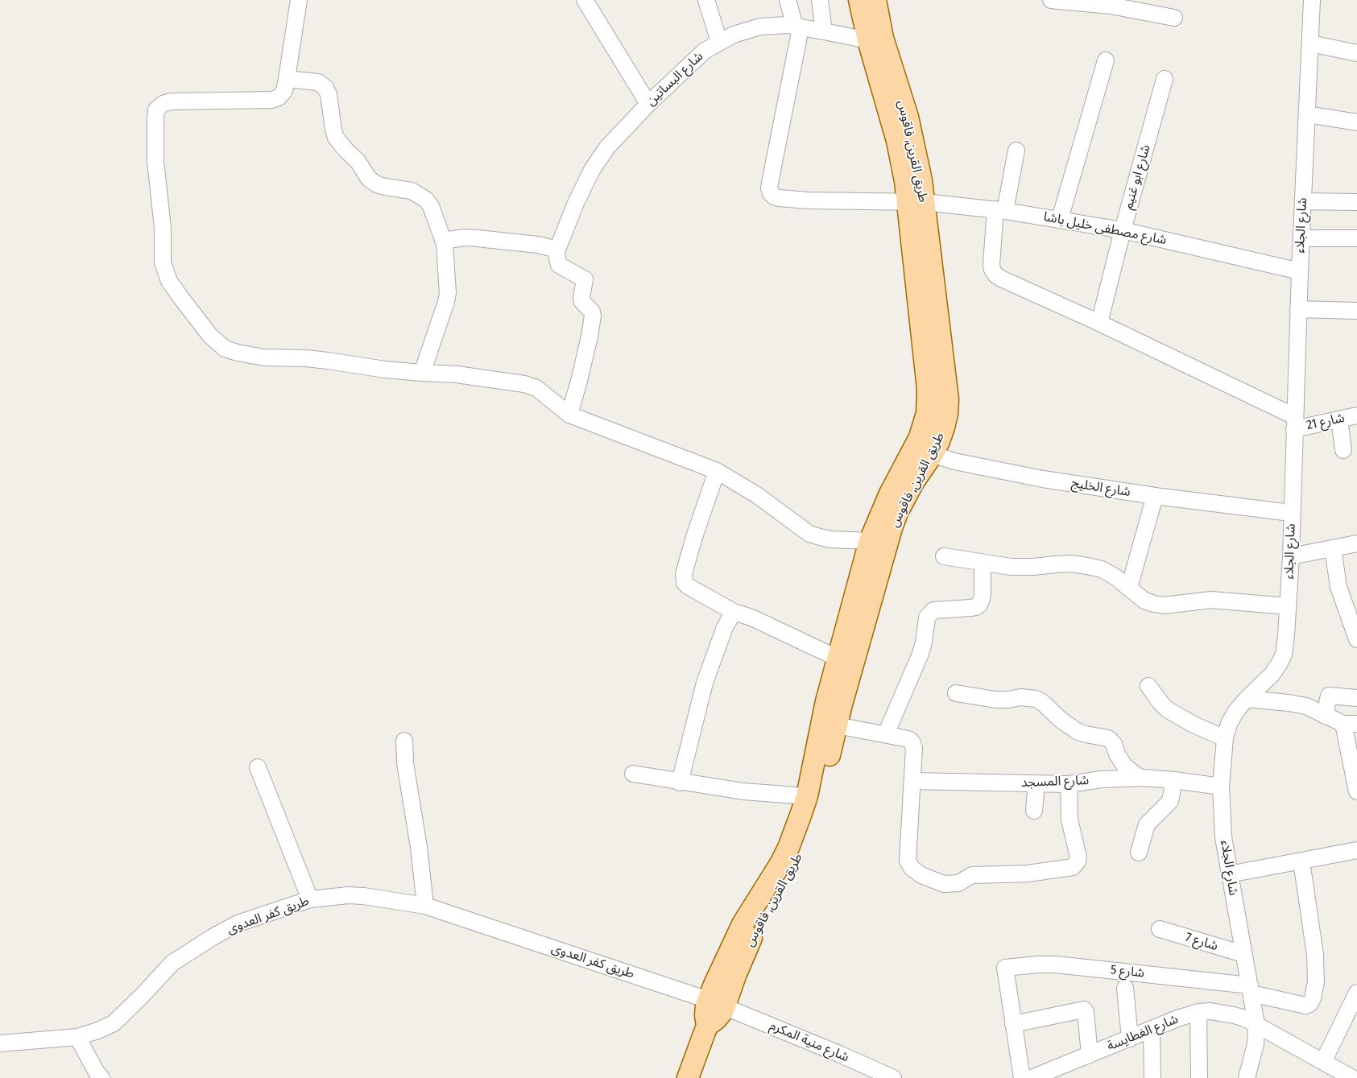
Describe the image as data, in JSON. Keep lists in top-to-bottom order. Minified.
{"streets":{"main road":["طريق القرين, فاقوس"],"street":["شارع البساتين","شارع ابو غنيم","شارع الجلاء","شارع مصطفى خليل باشا","شارع 21","شارع الخليج","شارع المسجد","طريق كفر العدوى","شارع 7","شارع 5","شارع الغطايسة","شارع منية المكرم"]},"crossings":[["شارع البساتين","طريق القرين, فاقوس"],["شارع البساتين","شارع مصطفى خليل باشا"],["طريق القرين, فاقوس","شارع مصطفى خليل باشا"],["طريق القرين, فاقوس","شارع الخليج"],["طريق القرين, فاقوس","طريق كفر العدوى"],["طريق القرين, فاقوس","شارع منية المكرم"],["شارع ابو غنيم","شارع مصطفى خليل باشا"],["شارع الجلاء","شارع مصطفى خليل باشا"],["شارع الجلاء","شارع 21"],["شارع الجلاء","شارع الخليج"],["شارع الجلاء","شارع المسجد"],["شارع الجلاء","شارع 7"],["شارع الجلاء","شارع 5"],["شارع الجلاء","شارع الغطايسة"],["طريق كفر العدوى","شارع منية المكرم"]]}
